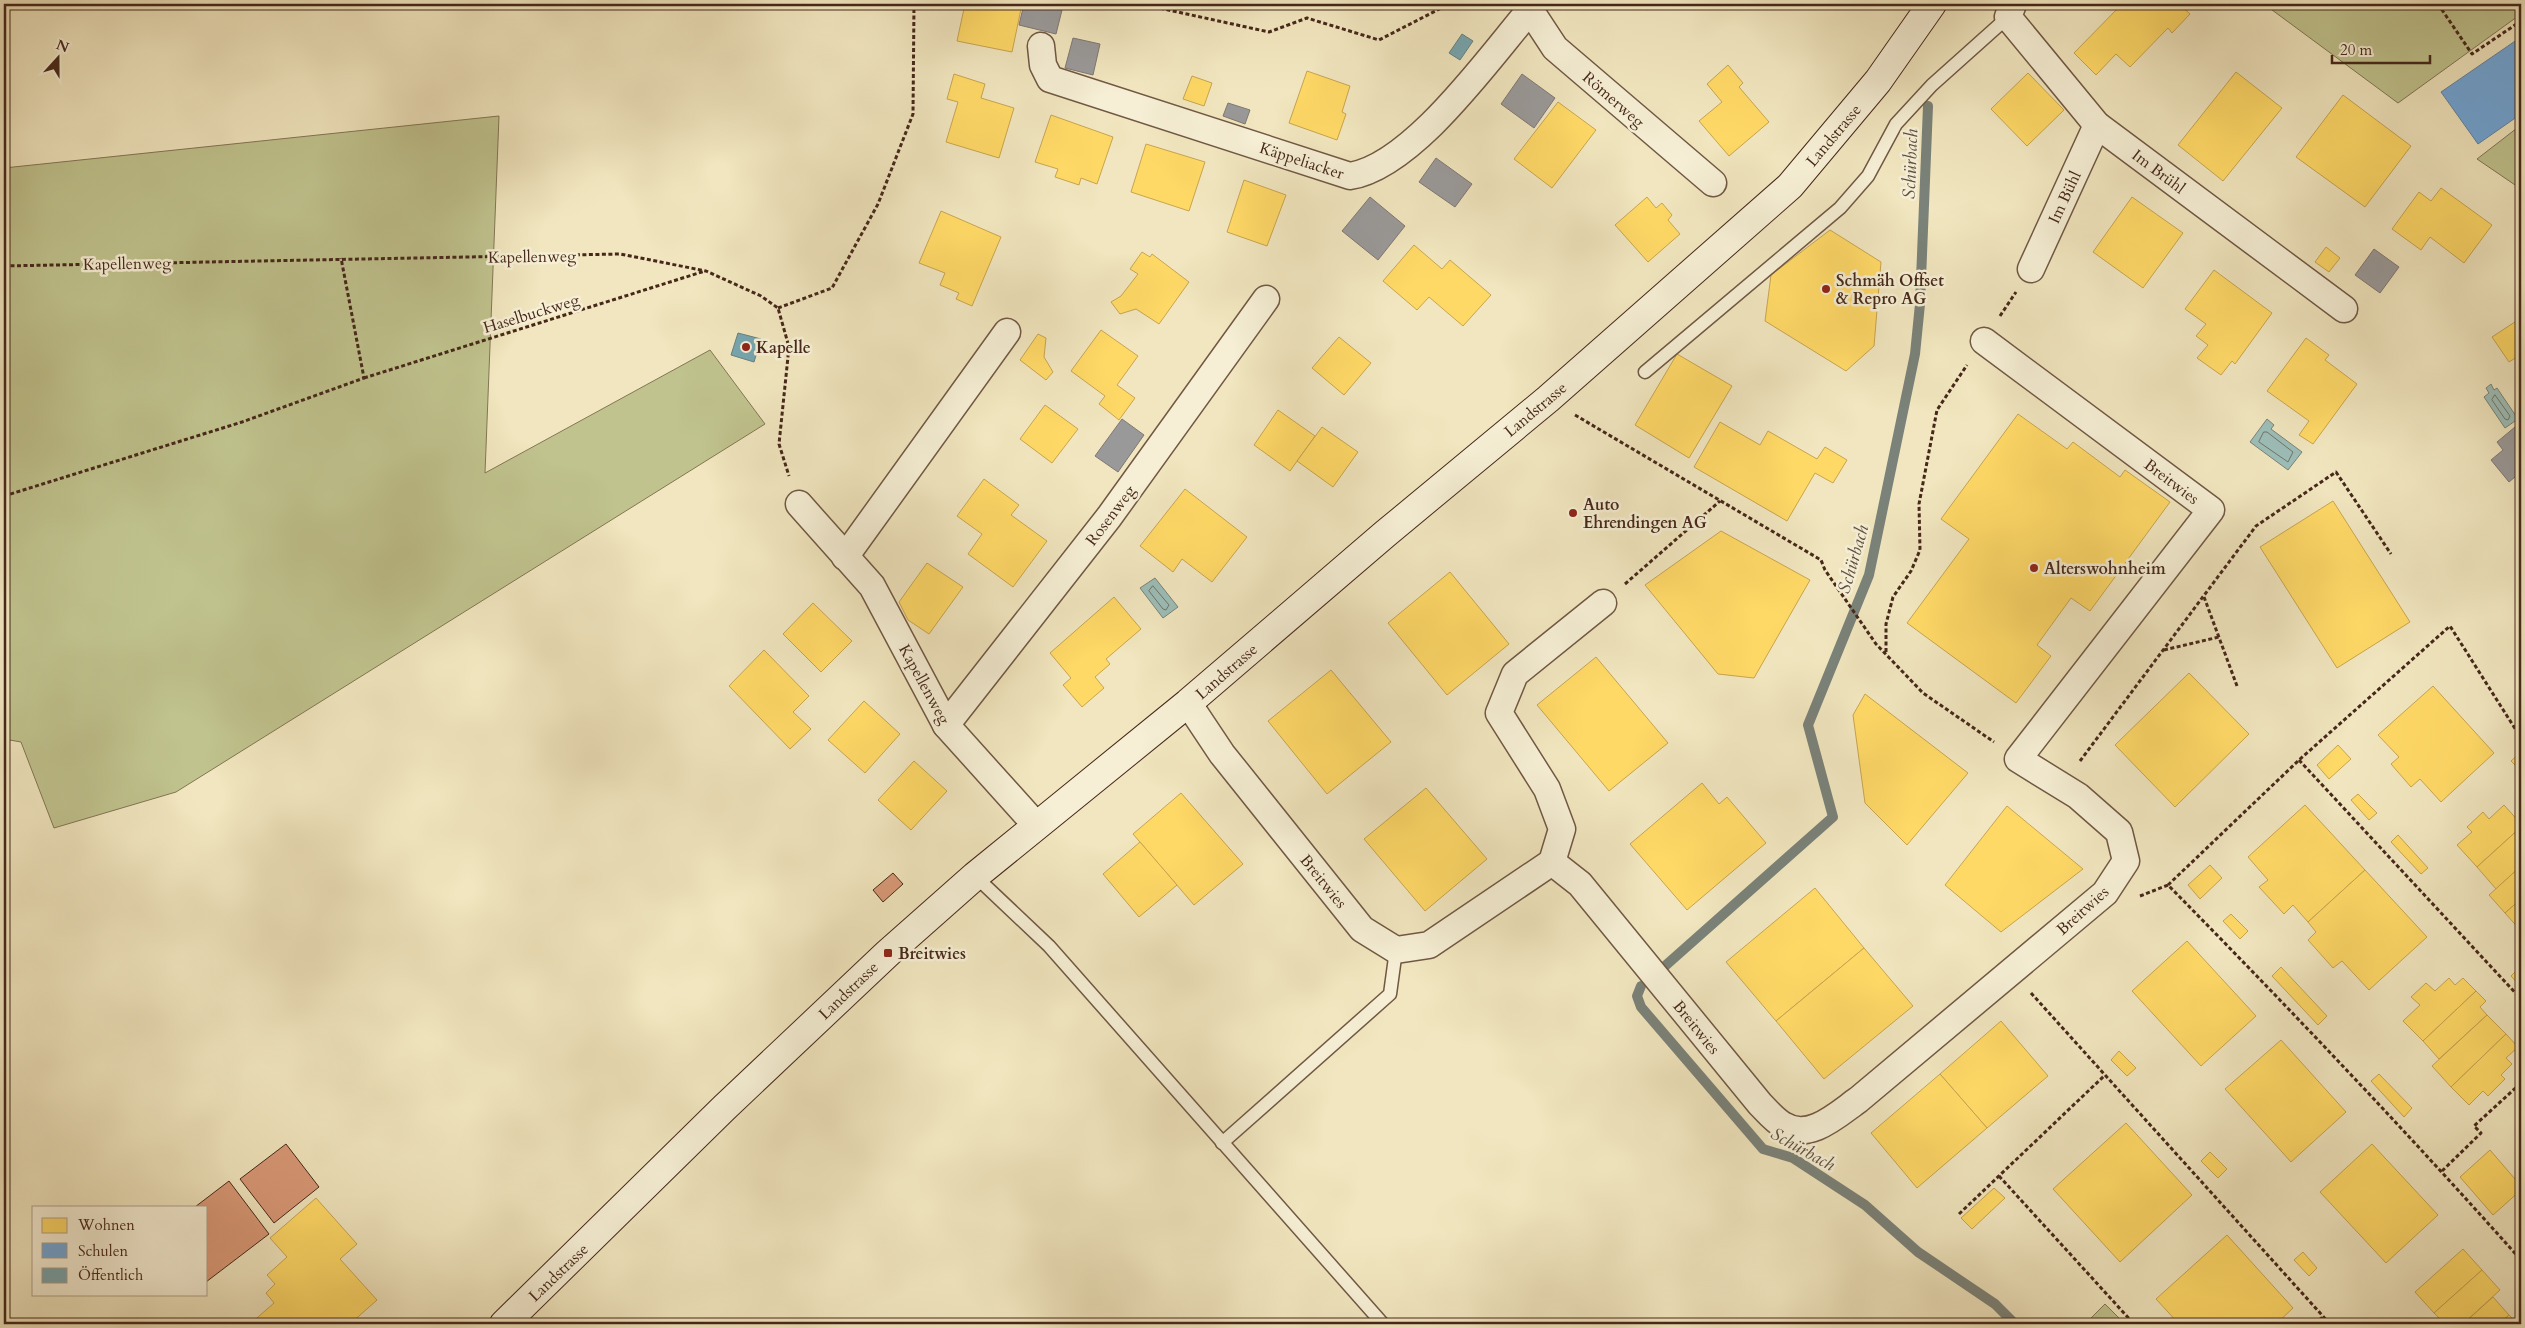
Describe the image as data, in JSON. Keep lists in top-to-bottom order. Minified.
{"streets":{"main road":["Landstrasse"],"street":["Römerweg","Käppeliacker","Im Brühl","Im Bühl","Kapellenweg","Breitwies","Rosenweg"],"path":["Haselbuckweg"]},"crossings":[["Römerweg","Käppeliacker"],["Landstrasse","Kapellenweg"],["Landstrasse","Breitwies"],["Im Brühl","Im Bühl"],["Kapellenweg","Haselbuckweg"],["Kapellenweg","Rosenweg"]],"water":["Schürbach"],"places":{"other":["Schmäh Offset & Repro AG","Kapelle","Auto Ehrendingen AG","Alterswohnheim"],"transit":["Breitwies"]},"legend":["Wohnen","Schulen","Öffentlich"],"scale_bar":"20 m","north":"top"}
